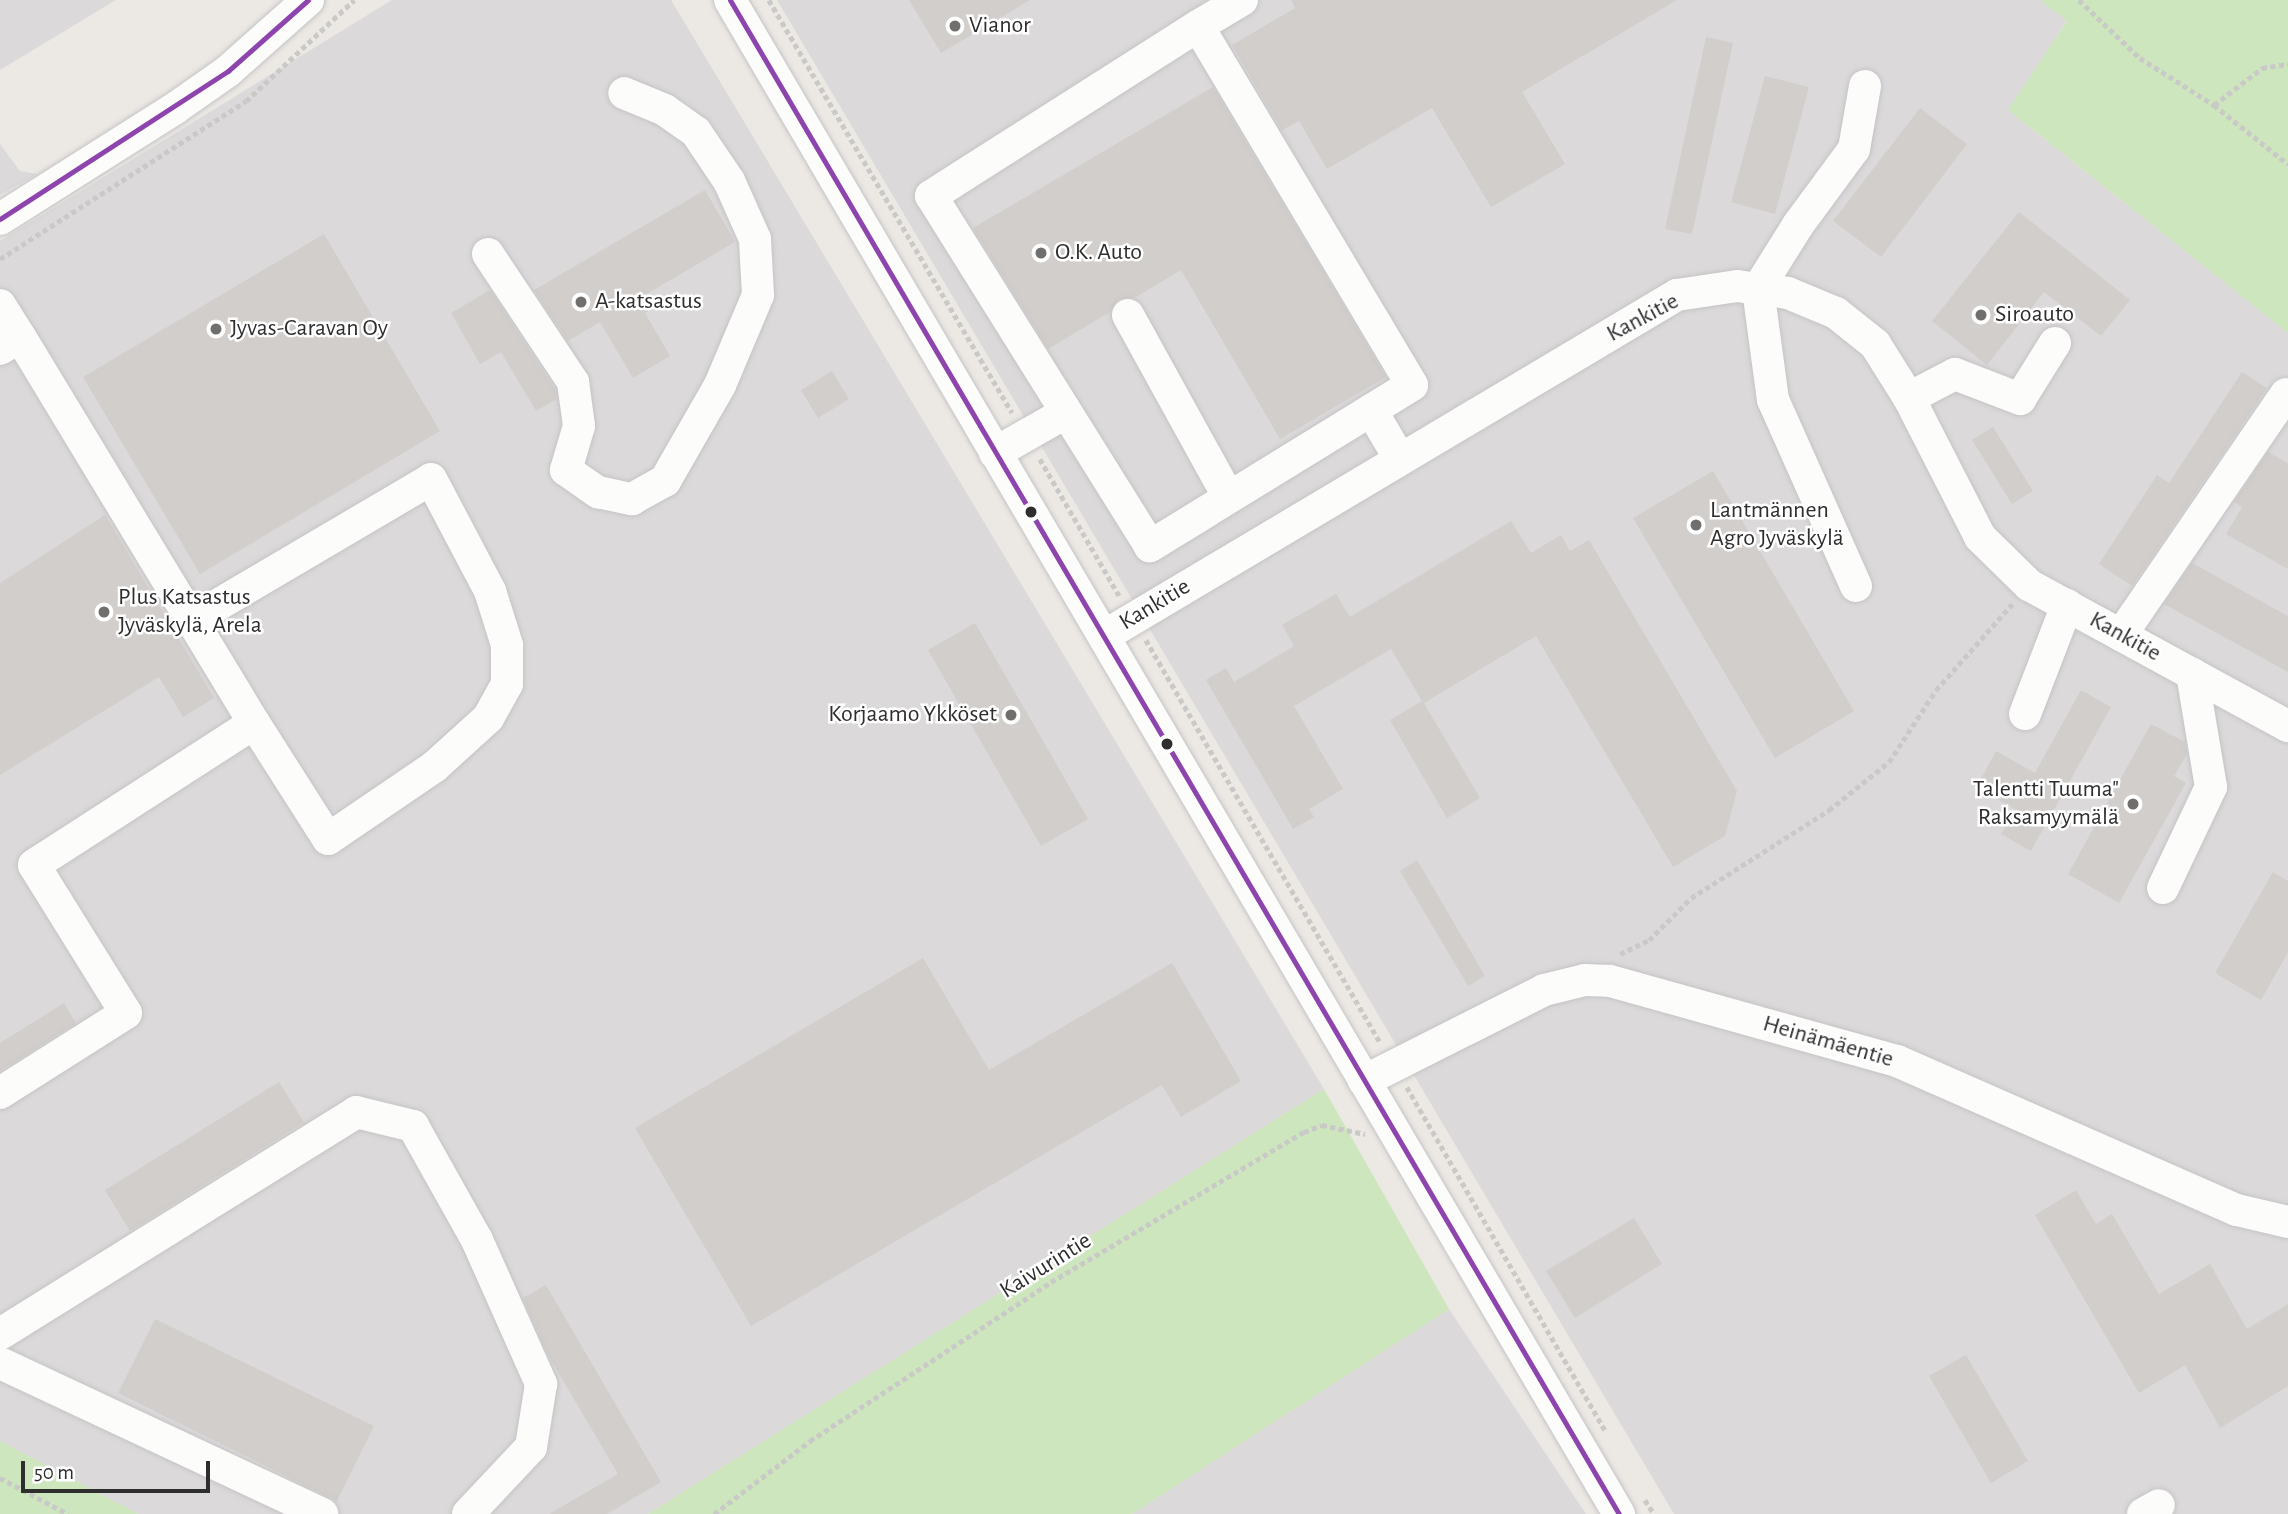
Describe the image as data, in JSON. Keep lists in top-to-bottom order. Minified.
{"streets":{"street":["Kankitie","Heinämäentie"],"path":["Kaivurintie"]},"places":["Vianor","O.K. Auto","A-katsastus","Siroauto","Jyvas-Caravan Oy","Lantmännen Agro Jyväskylä","Plus Katsastus Jyväskylä, Arela","Korjaamo Ykköset","Talentti Tuuma\" Raksamyymälä"],"scale_bar":"50 m"}
